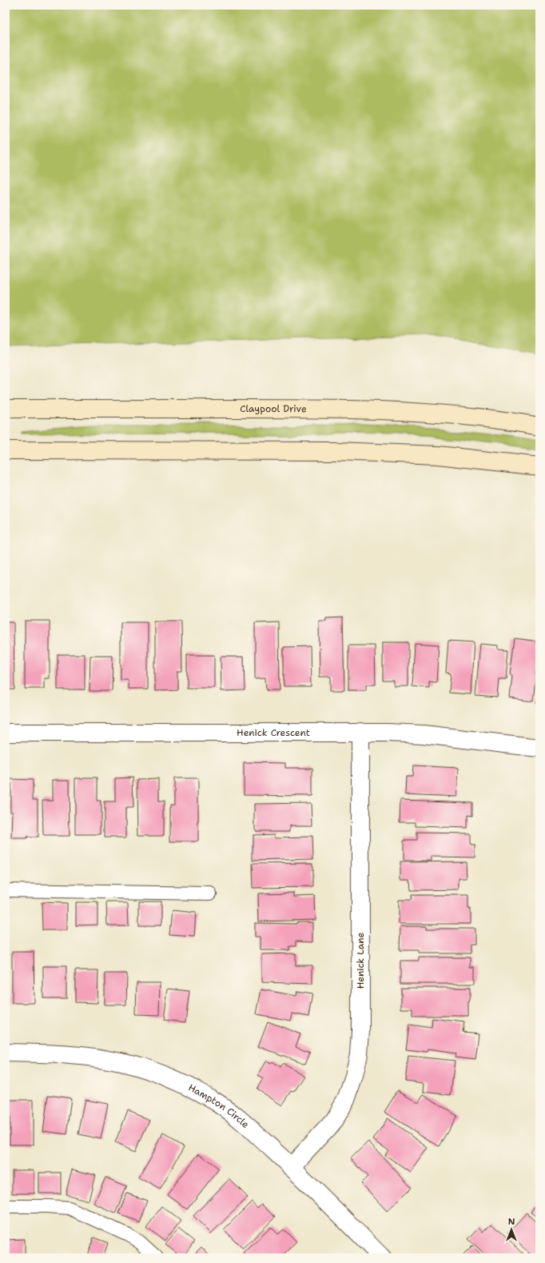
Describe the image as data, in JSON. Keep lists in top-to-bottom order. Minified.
{"streets":{"main road":["Claypool Drive"],"street":["Henick Crescent","Henick Lane","Hampton Circle"]},"crossings":[["Henick Crescent","Henick Lane"],["Henick Lane","Hampton Circle"]],"north":"top"}
